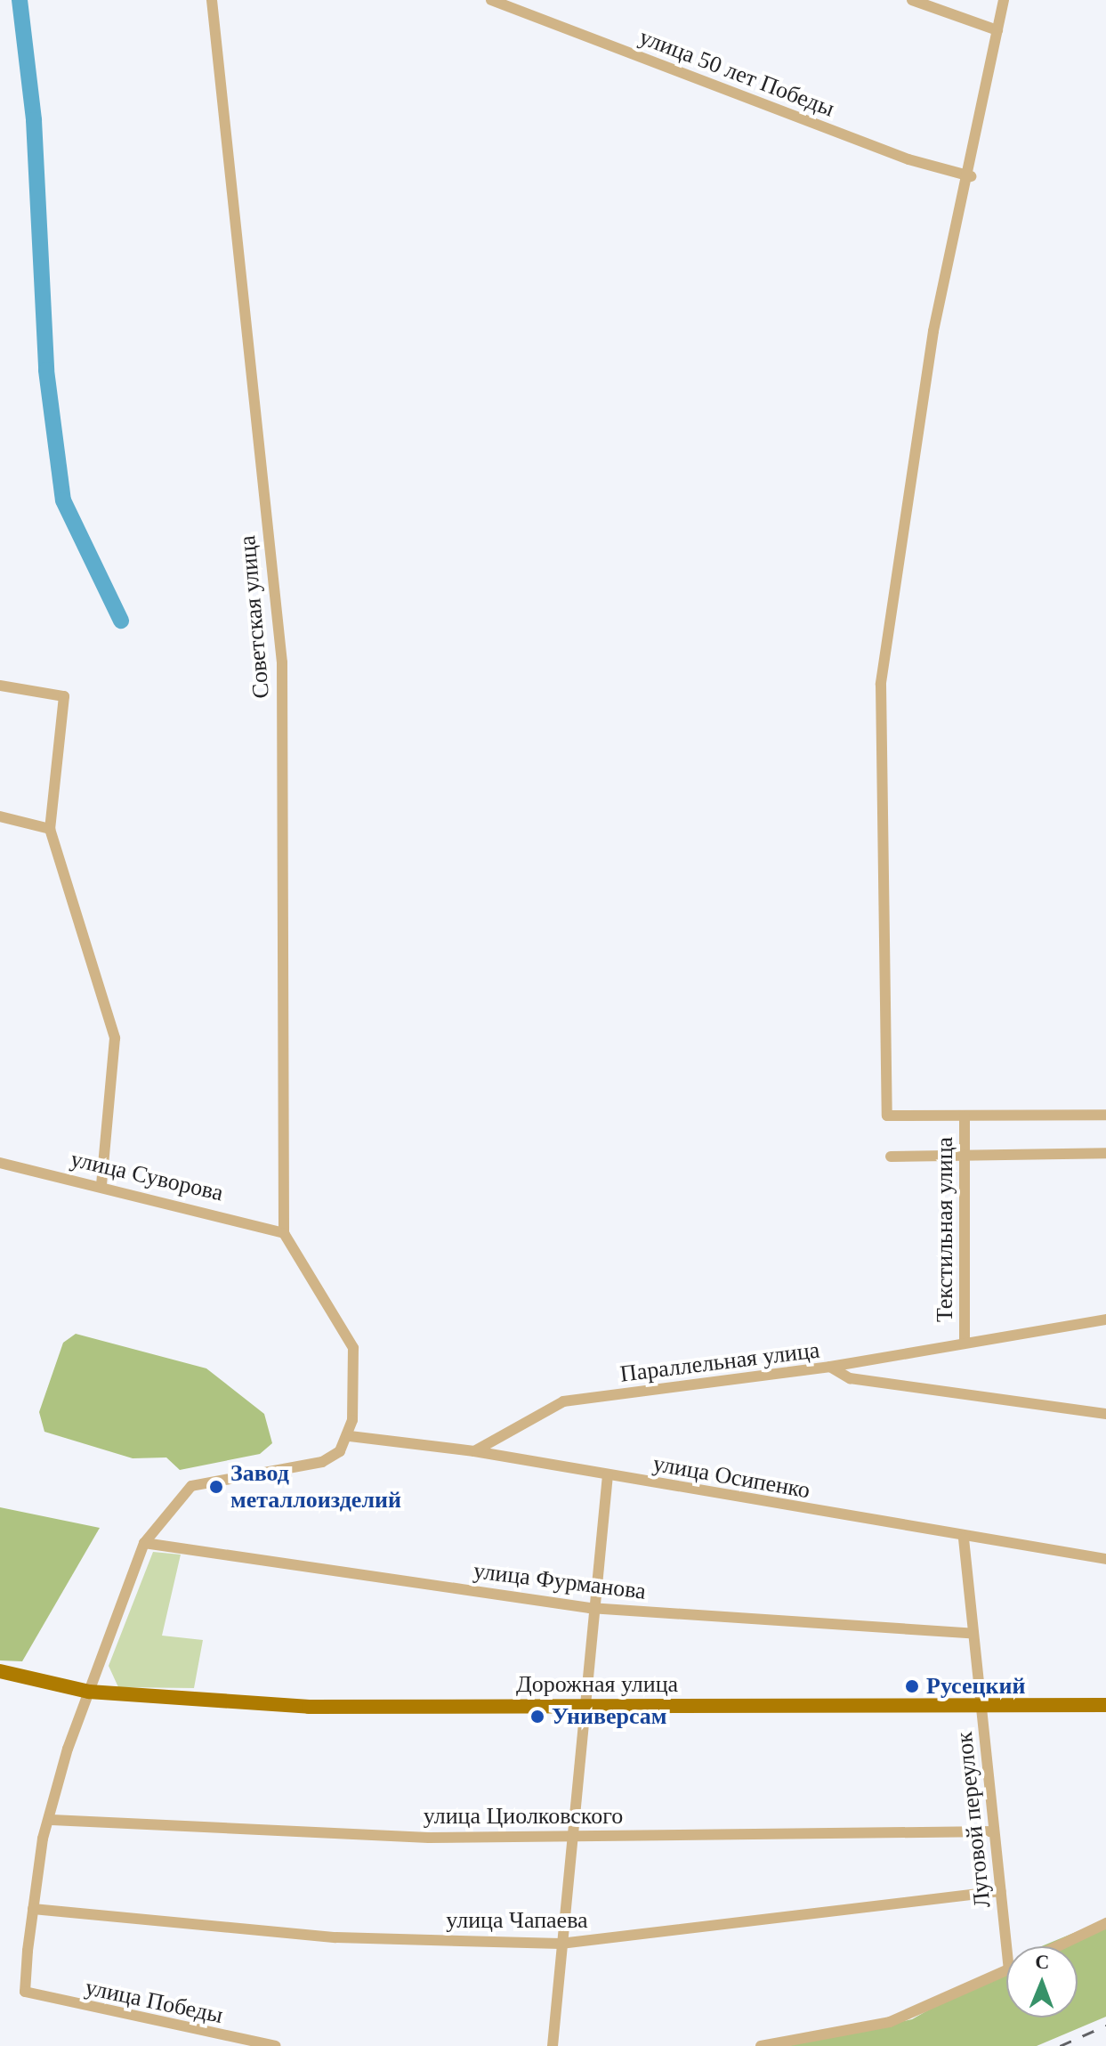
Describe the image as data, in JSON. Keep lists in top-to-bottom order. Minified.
{"streets":{"main road":["Дорожная улица"],"street":["улица 50 лет Победы","Советская улица","улица Суворова","Текстильная улица","Параллельная улица","улица Осипенко","улица Фурманова","улица Циолковского","Луговой переулок","улица Чапаева","улица Победы"]},"crossings":[["Советская улица","улица Суворова"],["Текстильная улица","Параллельная улица"],["Параллельная улица","улица Осипенко"],["улица Осипенко","Луговой переулок"],["улица Фурманова","Луговой переулок"],["Дорожная улица","Луговой переулок"],["улица Циолковского","Луговой переулок"],["Луговой переулок","улица Чапаева"],["улица Чапаева","улица Победы"]],"places":["Завод металлоизделий","Русецкий","Универсам"],"north":"top"}
